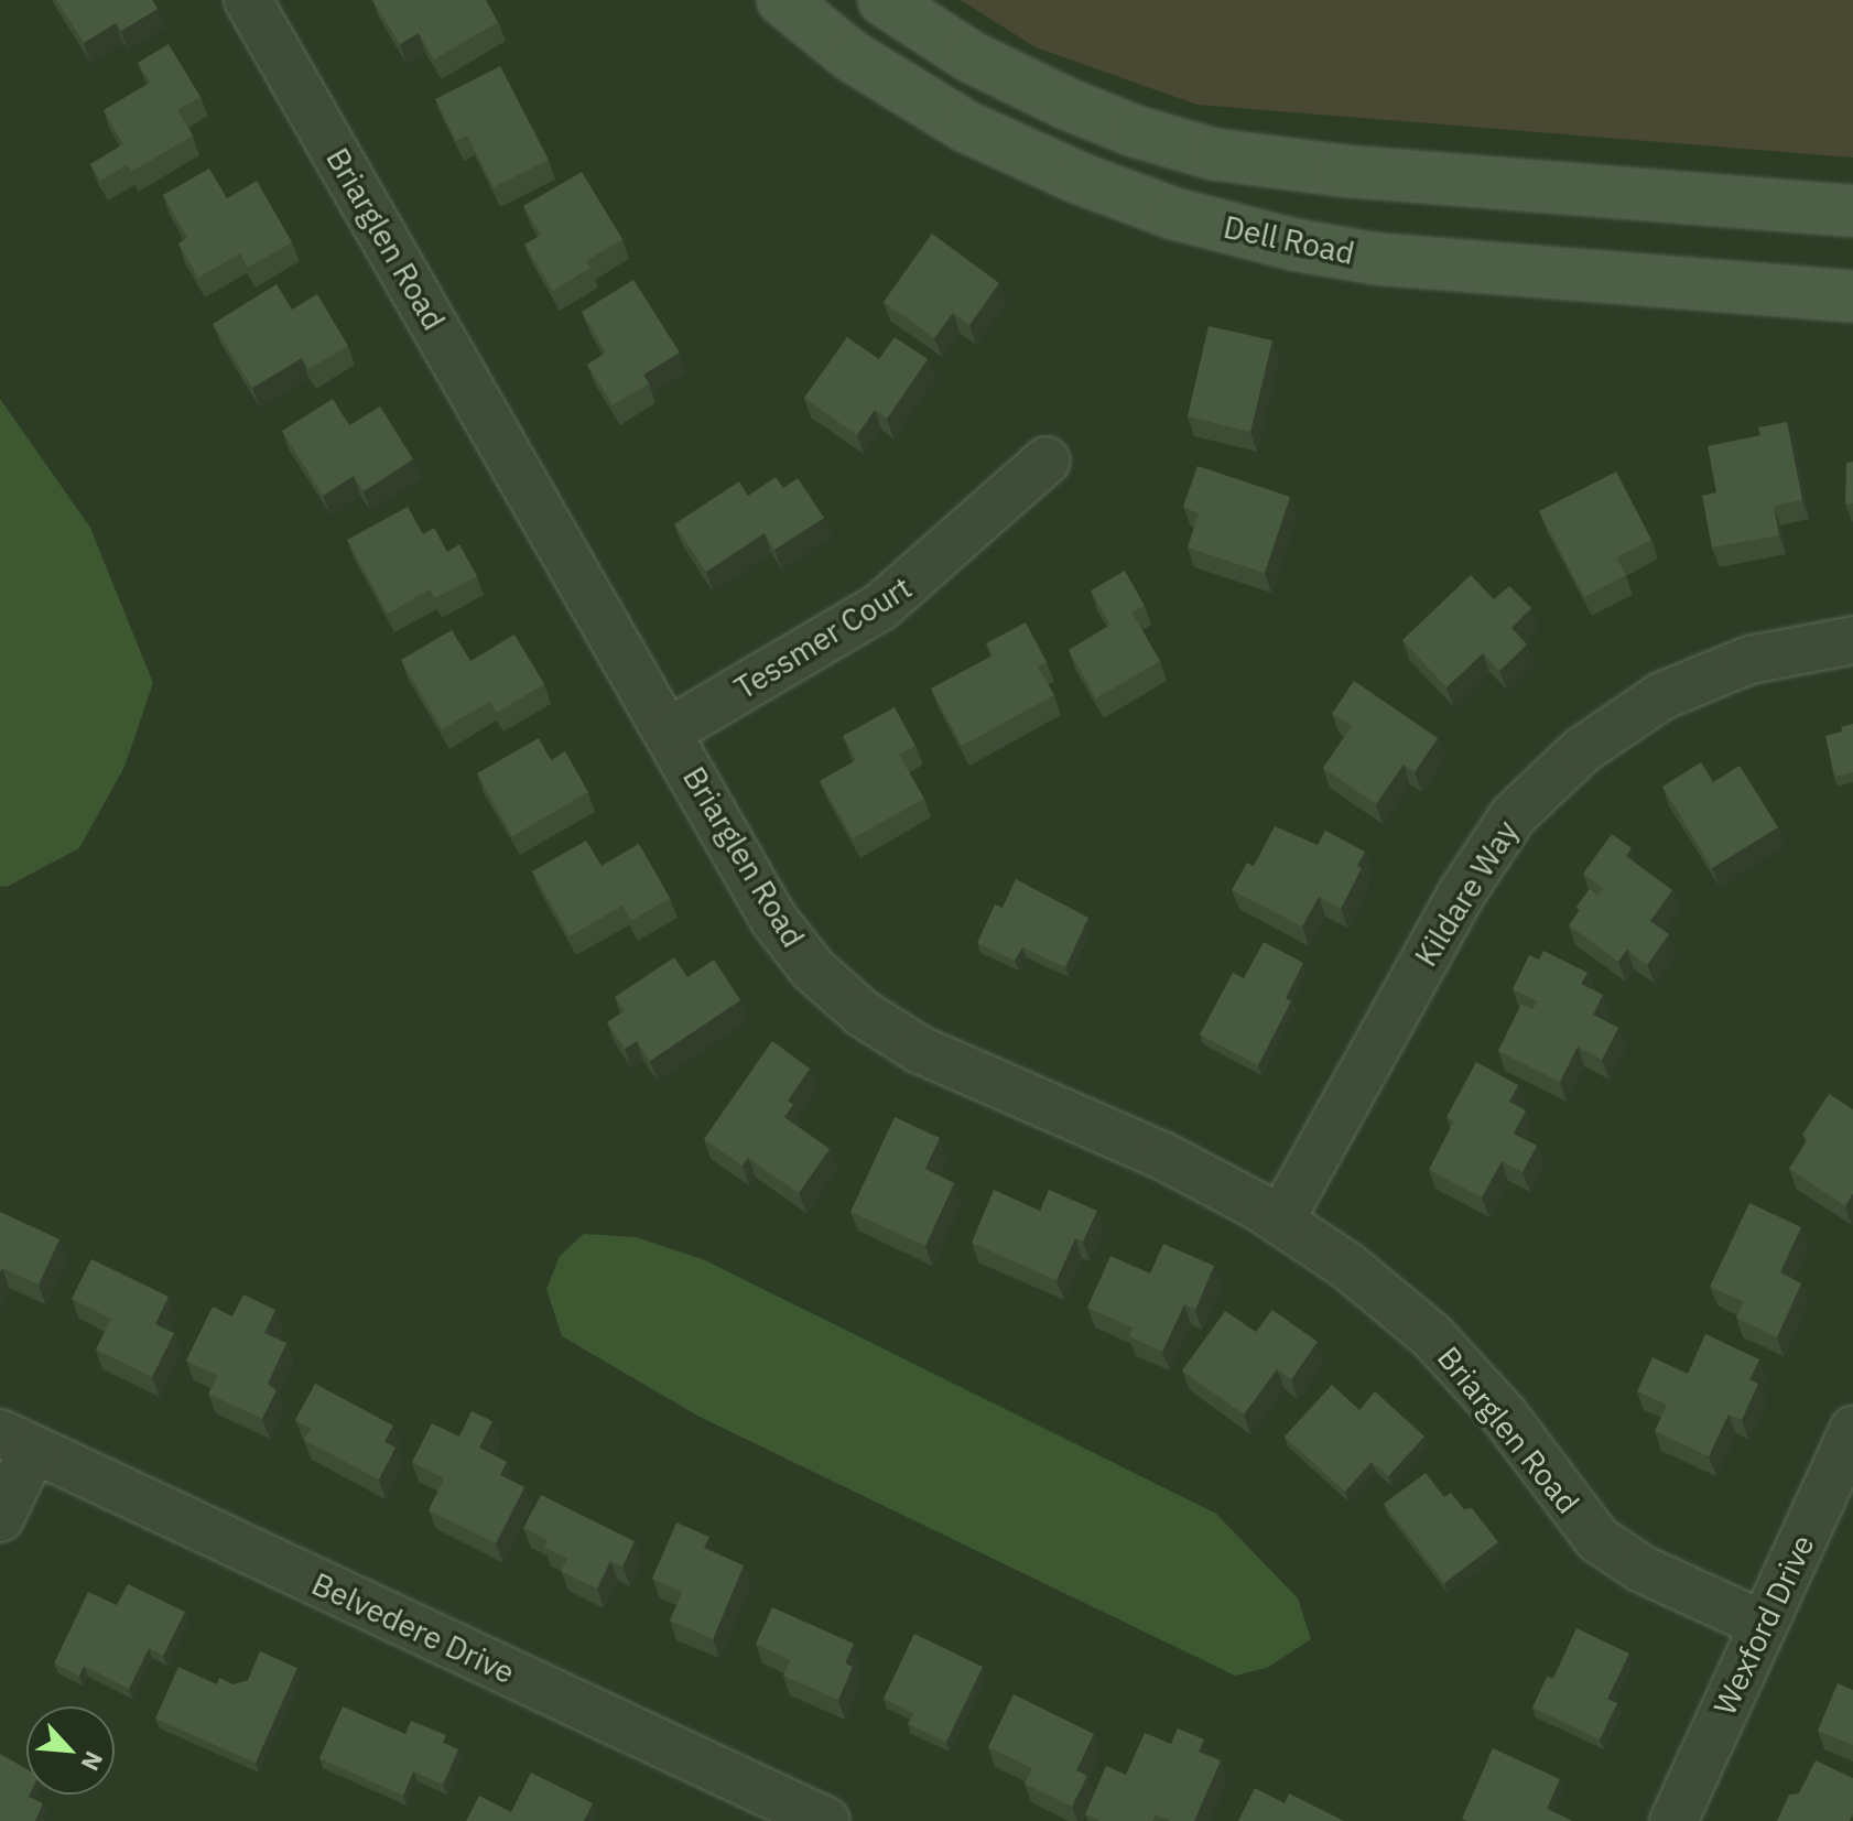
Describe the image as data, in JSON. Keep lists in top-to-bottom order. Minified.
{"streets":{"main road":["Dell Road"],"street":["Briarglen Road","Tessmer Court","Kildare Way","Wexford Drive","Belvedere Drive"]},"crossings":[["Briarglen Road","Tessmer Court"],["Briarglen Road","Kildare Way"],["Briarglen Road","Wexford Drive"]],"north":"bottom right"}
